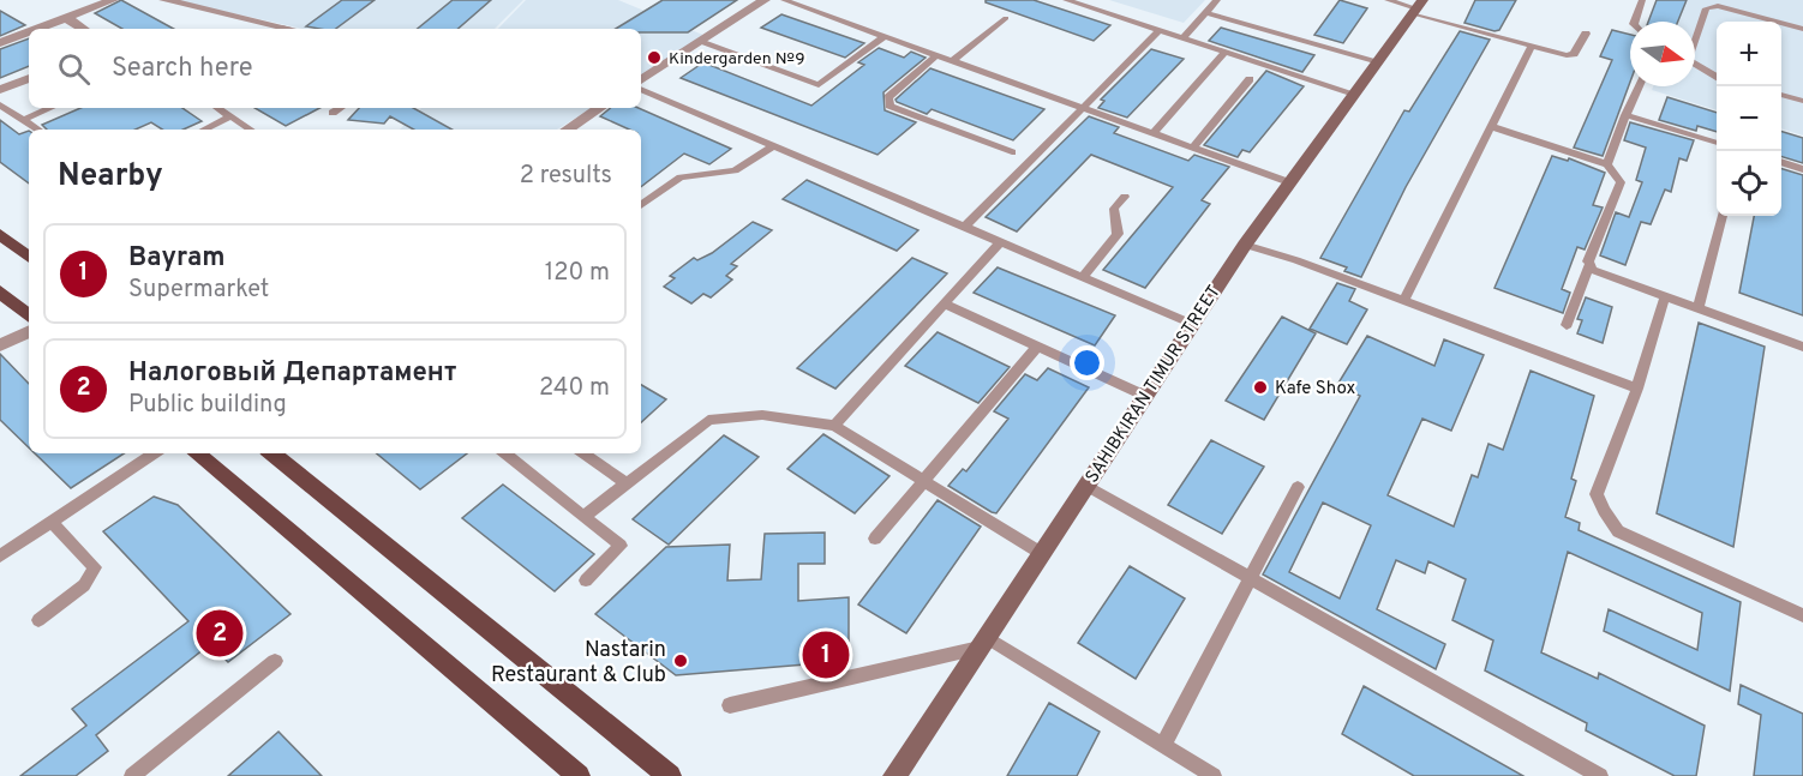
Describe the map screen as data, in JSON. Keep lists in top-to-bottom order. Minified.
{"streets":{"main road":["SAHIBKIRAN TIMUR STREET"]},"places":["Kindergarden №9","Kafe Shox","Nastarin Restaurant & Club"],"north":"right","page":{"map_buttons":["+","−"],"search":"Search here","heading":["Nearby","2 results"],"list":[{"mark":"1","name":"Bayram","note":"Supermarket","value":"120 m"},{"mark":"2","name":"Налоговый Департамент","note":"Public building","value":"240 m"}],"pins":["2","1"]}}
